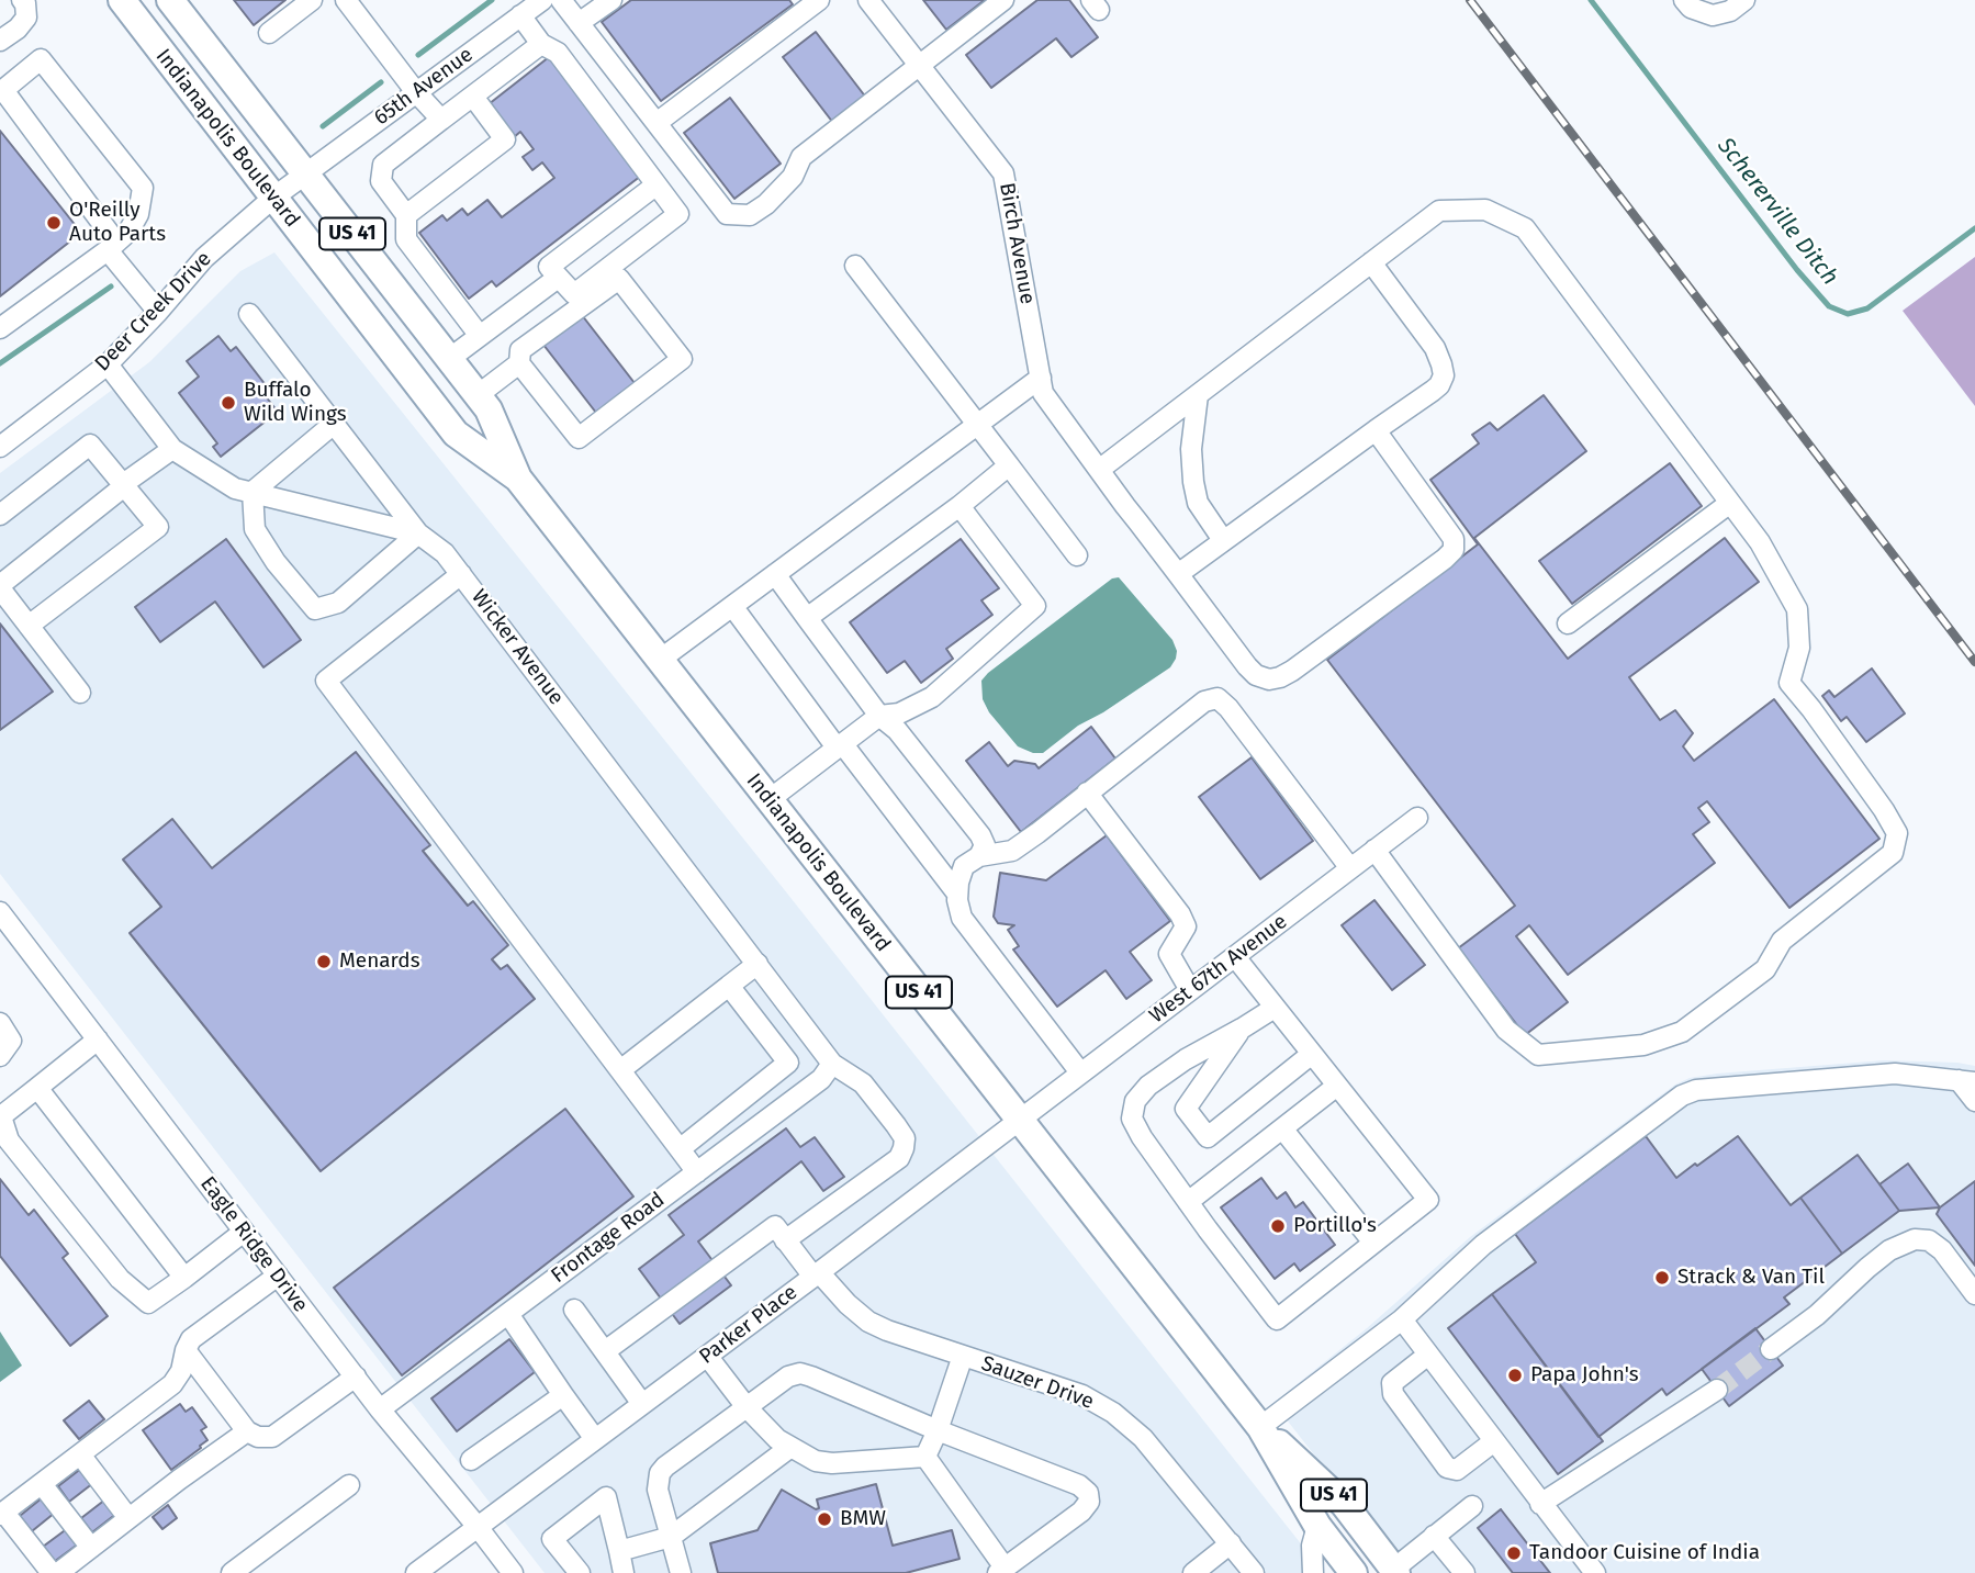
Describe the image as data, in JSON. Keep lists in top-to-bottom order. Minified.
{"streets":{"highway":["Indianapolis Boulevard","US 41"],"street":["65th Avenue","Birch Avenue","Deer Creek Drive","Wicker Avenue","West 67th Avenue","Frontage Road","Eagle Ridge Drive","Parker Place","Sauzer Drive"]},"crossings":[["65th Avenue","Indianapolis Boulevard"],["65th Avenue","Deer Creek Drive"],["Indianapolis Boulevard","Deer Creek Drive"],["Indianapolis Boulevard","West 67th Avenue"],["Indianapolis Boulevard","Parker Place"],["Deer Creek Drive","Wicker Avenue"],["Wicker Avenue","Frontage Road"],["West 67th Avenue","Parker Place"],["Frontage Road","Eagle Ridge Drive"],["Eagle Ridge Drive","Parker Place"],["Parker Place","Sauzer Drive"]],"water":["Schererville Ditch"],"places":["O'Reilly Auto Parts","Buffalo Wild Wings","Menards","Portillo's","Strack & Van Til","Papa John's","BMW","Tandoor Cuisine of India"]}
